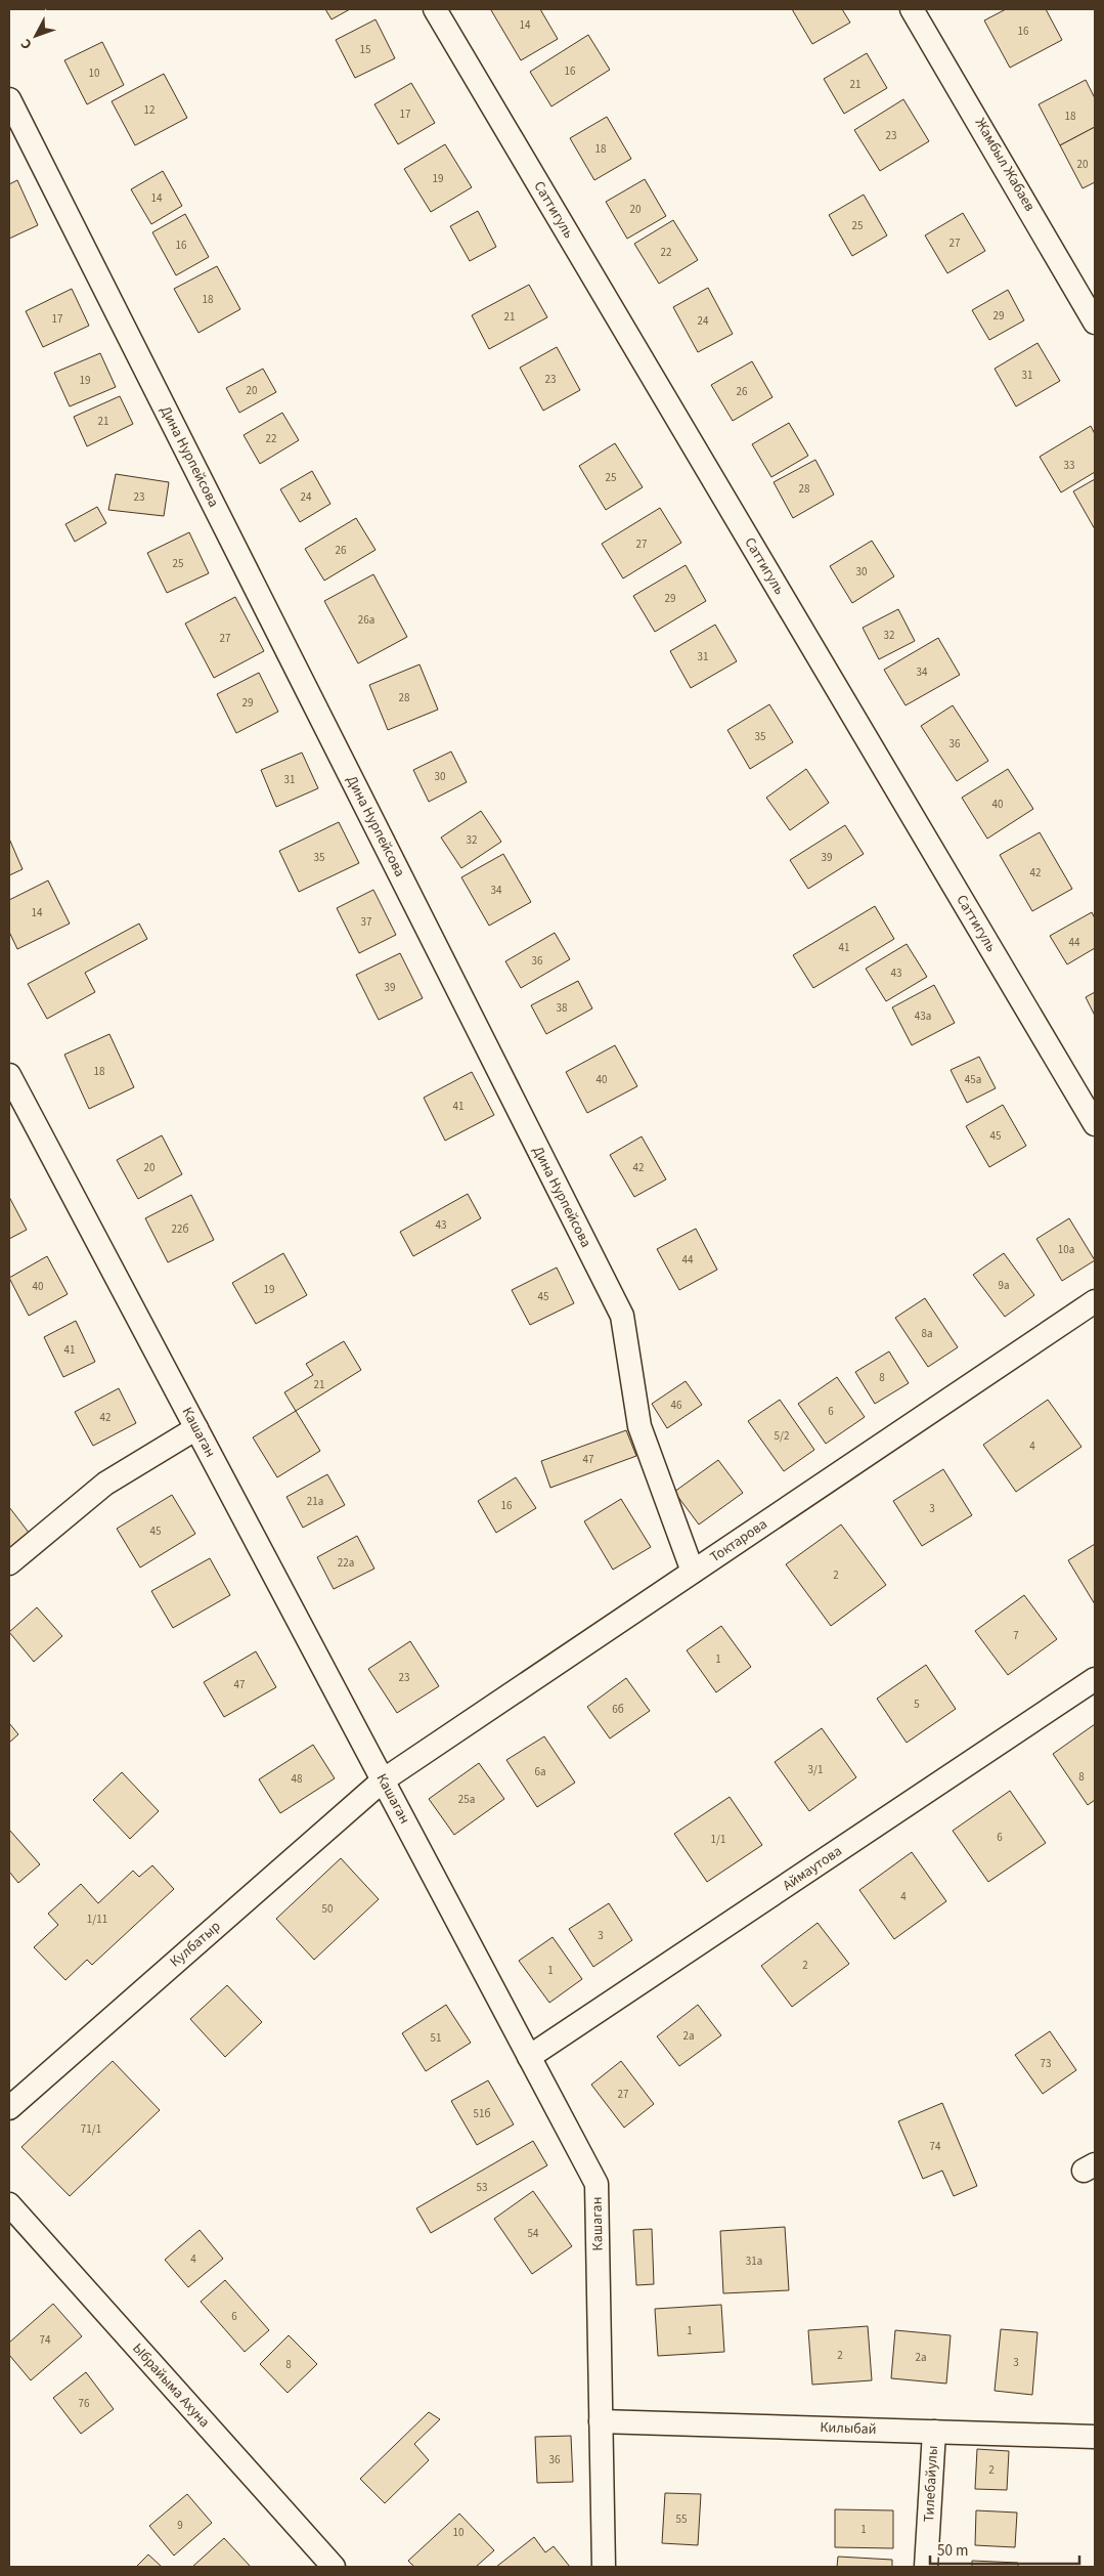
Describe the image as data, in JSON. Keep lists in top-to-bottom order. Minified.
{"streets":{"street":["Жамбыл Жабаев","Саттигуль","Дина Нурпейсова","Кашаган","Токтарова","Аймаутова","Кулбатыр","Ыбрайыма Ахуна","Килыбай","Тилебайулы"]},"crossings":[["Дина Нурпейсова","Токтарова"],["Кашаган","Токтарова"],["Кашаган","Аймаутова"],["Кашаган","Кулбатыр"],["Кашаган","Килыбай"],["Токтарова","Кулбатыр"],["Килыбай","Тилебайулы"]],"house_numbers":["14","16","15","16","10","21","12","17","18","23","18","20","19","14","20","25","27","16","22","18","29","21","17","24","31","23","19","20","26","21","22","33","25","28","23","24","27","26","25","30","29","26а","32","27","31","34","28","29","35","36","30","31","40","32","35","39","42","34","14","37","44","41","36","43","39","38","43а","18","40","45а","41","45","20","42","43","22б","10а","44","9а","40","19","45","8а","41","8","21","46","6","42","5/2","4","47","21а","16","3","45","22а","2","7","1","23","47","5","6б","3/1","6а","8","48","25а","6","1/1","4","50","1/11","3","2","1","2а","51","73","27","51б","71/1","74","53","54","4","31а","6","1","74","2","2а","3","8","76","36","2","55","9","1","10"],"scale_bar":"50 m","north":"bottom left"}
